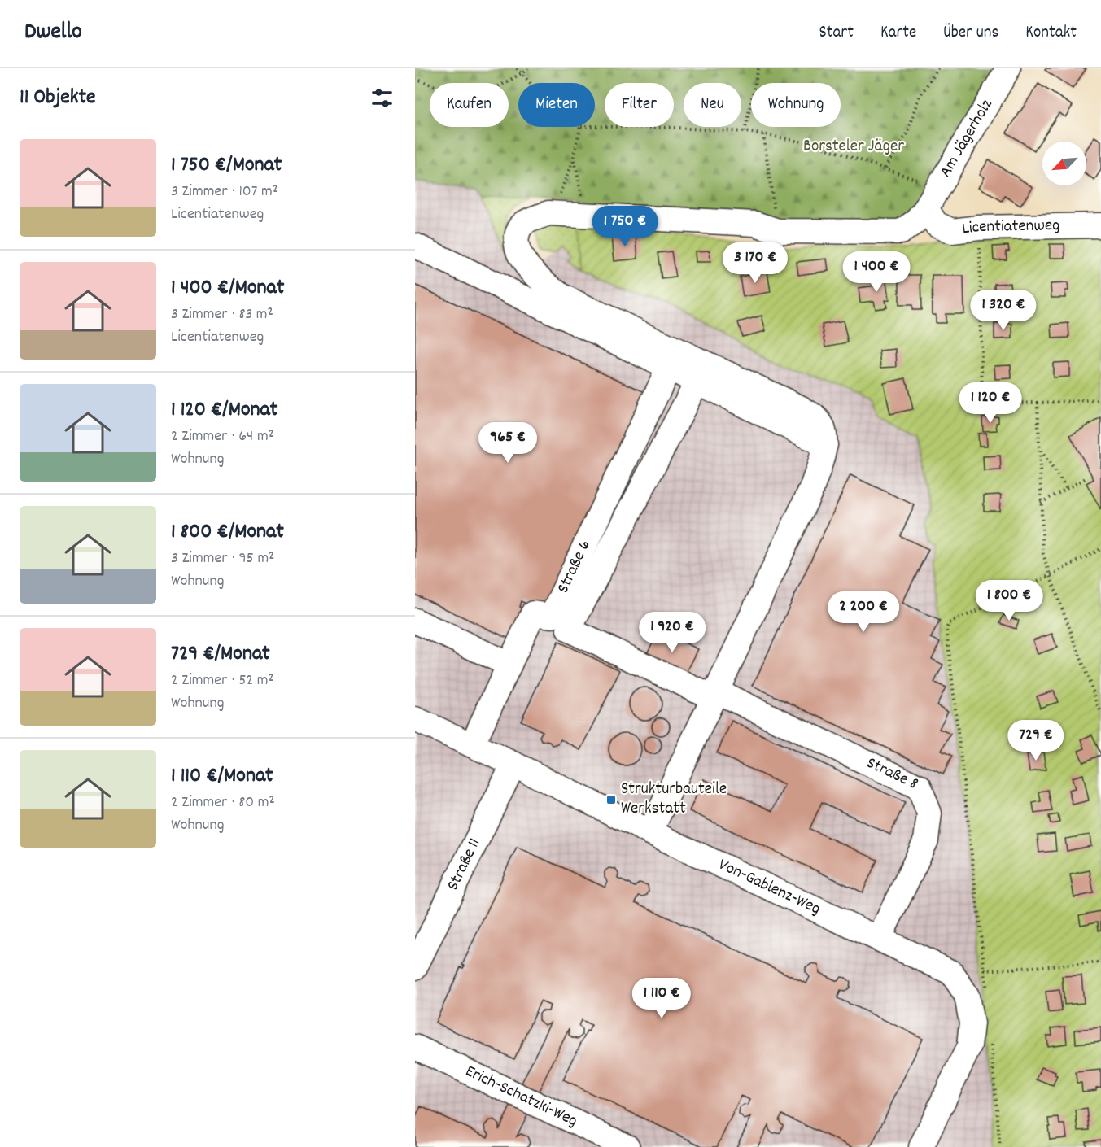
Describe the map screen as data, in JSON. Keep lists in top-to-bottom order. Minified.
{"streets":{"street":["Am Jägerholz","Licentiatenweg","Straße 6","Straße 8","Straße 11","Von-Gablenz-Weg","Erich-Schatzki-Weg"]},"crossings":[["Am Jägerholz","Licentiatenweg"],["Straße 6","Von-Gablenz-Weg"],["Straße 8","Von-Gablenz-Weg"],["Straße 11","Von-Gablenz-Weg"]],"parks":["Borsteler Jäger"],"places":{"transit":["Strukturbauteile Werkstatt"]},"north":"bottom left","page":{"header":"Dwello","nav":["Start","Karte","Über uns","Kontakt"],"heading":"11 Objekte","chip":["Kaufen","Mieten","Filter","Neu","Wohnung"],"list":[{"name":"1 750 €/Monat","note":"3 Zimmer · 107 m² · Licentiatenweg"},{"name":"1 400 €/Monat","note":"3 Zimmer · 83 m² · Licentiatenweg"},{"name":"1 120 €/Monat","note":"2 Zimmer · 64 m² · Wohnung"},{"name":"1 800 €/Monat","note":"3 Zimmer · 95 m² · Wohnung"},{"name":"729 €/Monat","note":"2 Zimmer · 52 m² · Wohnung"},{"name":"1 110 €/Monat","note":"2 Zimmer · 80 m² · Wohnung"}],"price":["1 750 €","3 170 €","1 400 €","1 320 €","1 120 €","965 €","1 800 €","2 200 €","1 920 €","729 €","1 110 €"]}}
